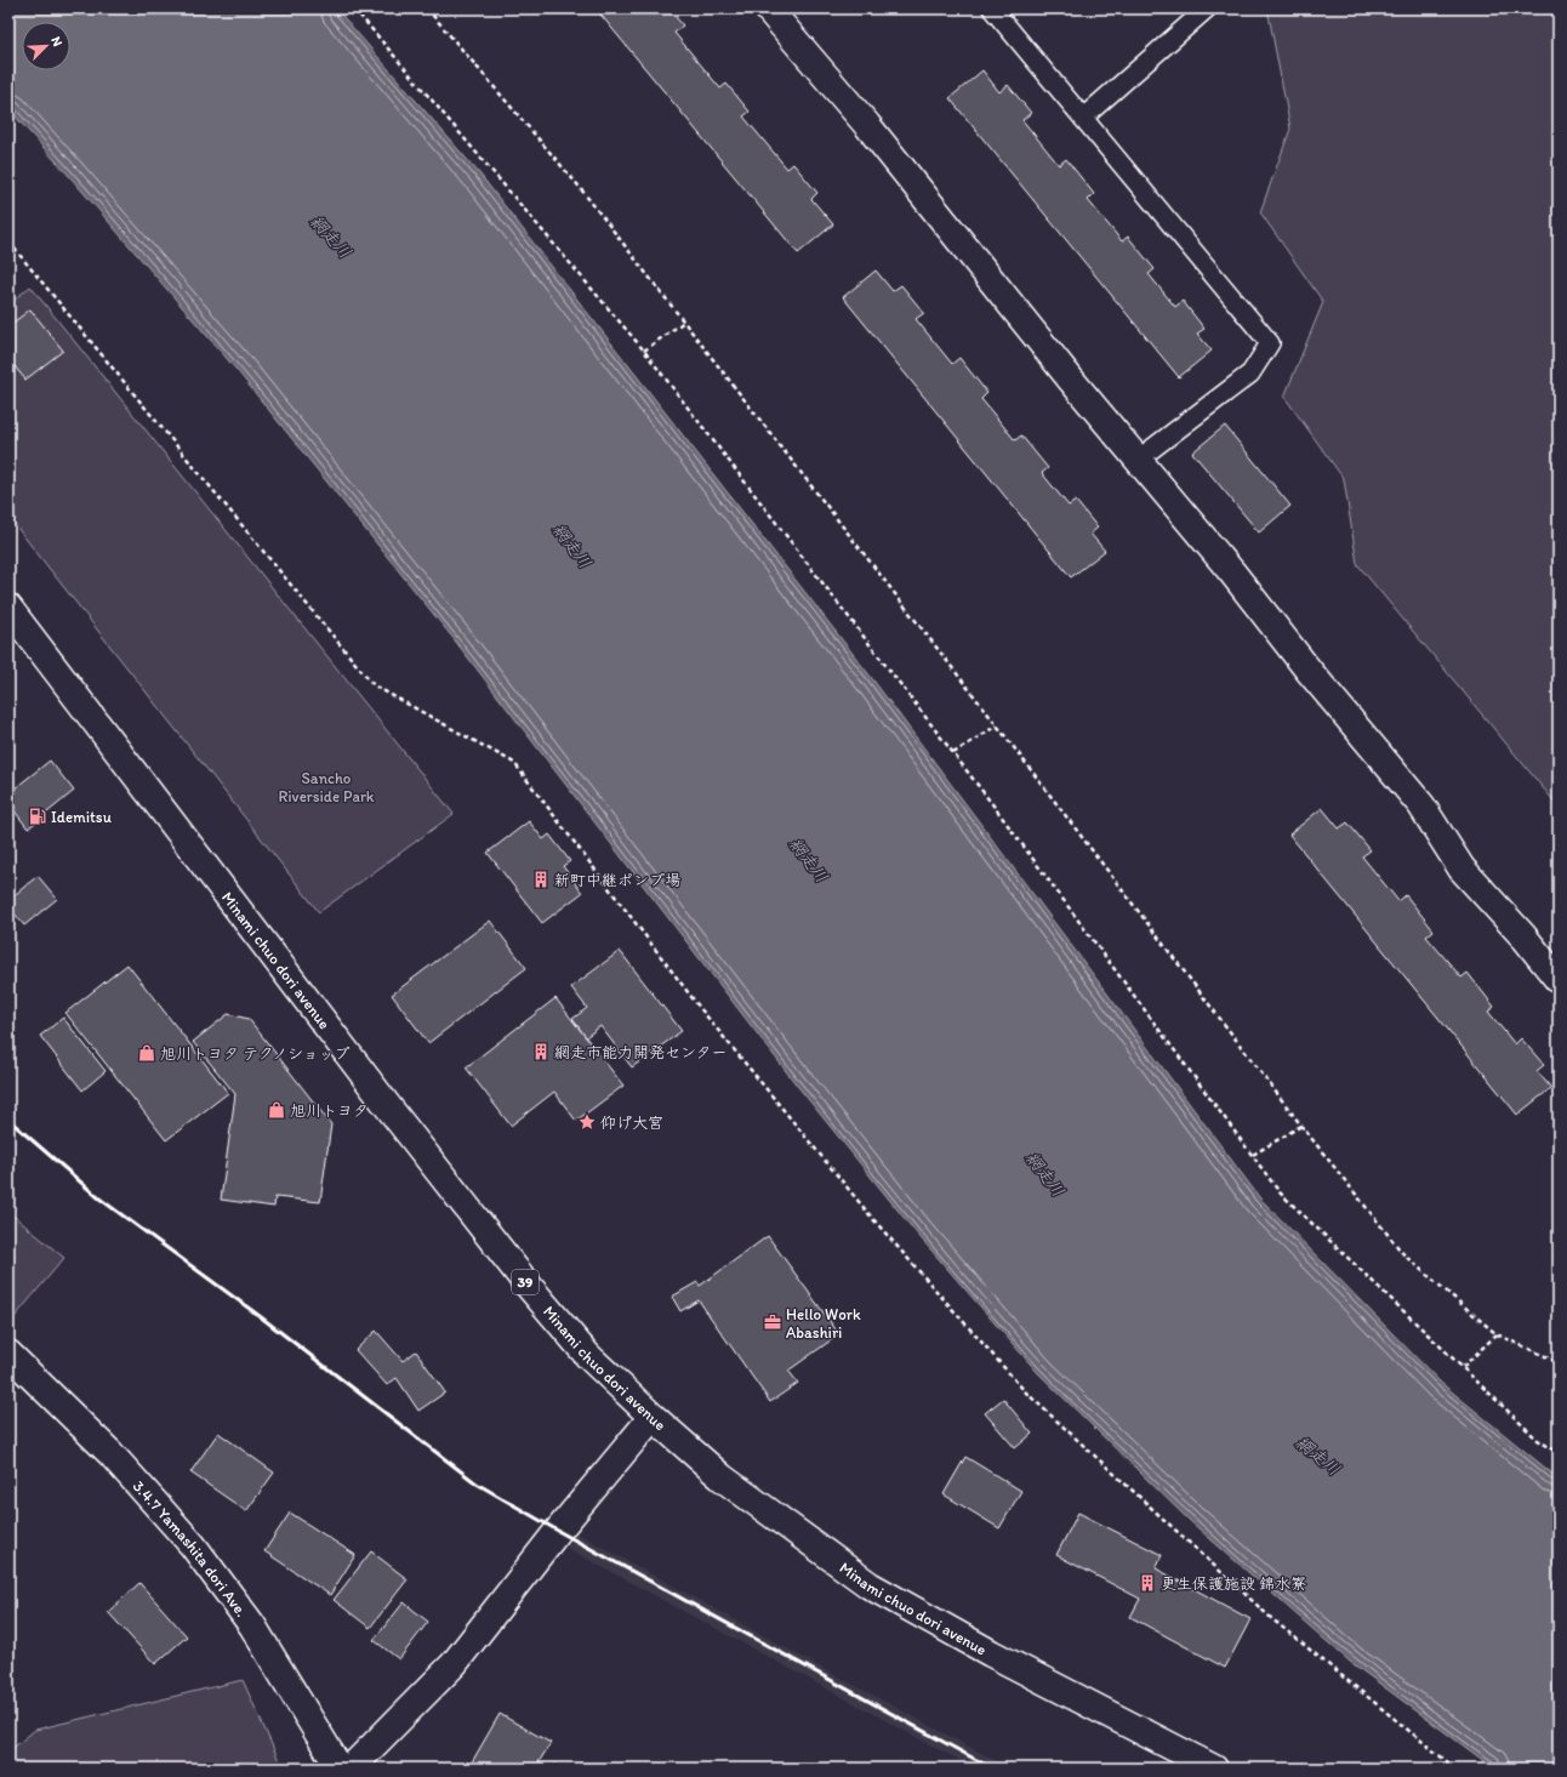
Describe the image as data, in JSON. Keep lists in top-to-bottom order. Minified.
{"streets":{"main road":["Minami chuo dori avenue","39","3.4.7 Yamashita dori Ave."]},"water":["網走川"],"parks":["Sancho Riverside Park"],"places":{"fuel station":["Idemitsu"],"building":["新町中継ポンプ場","網走市能力開発センター","更生保護施設 錦水寮"],"shop":["旭川トヨタ テクノショップ","旭川トヨタ"],"place":["仰げ大宮"],"office":["Hello Work Abashiri"]},"north":"top right"}
